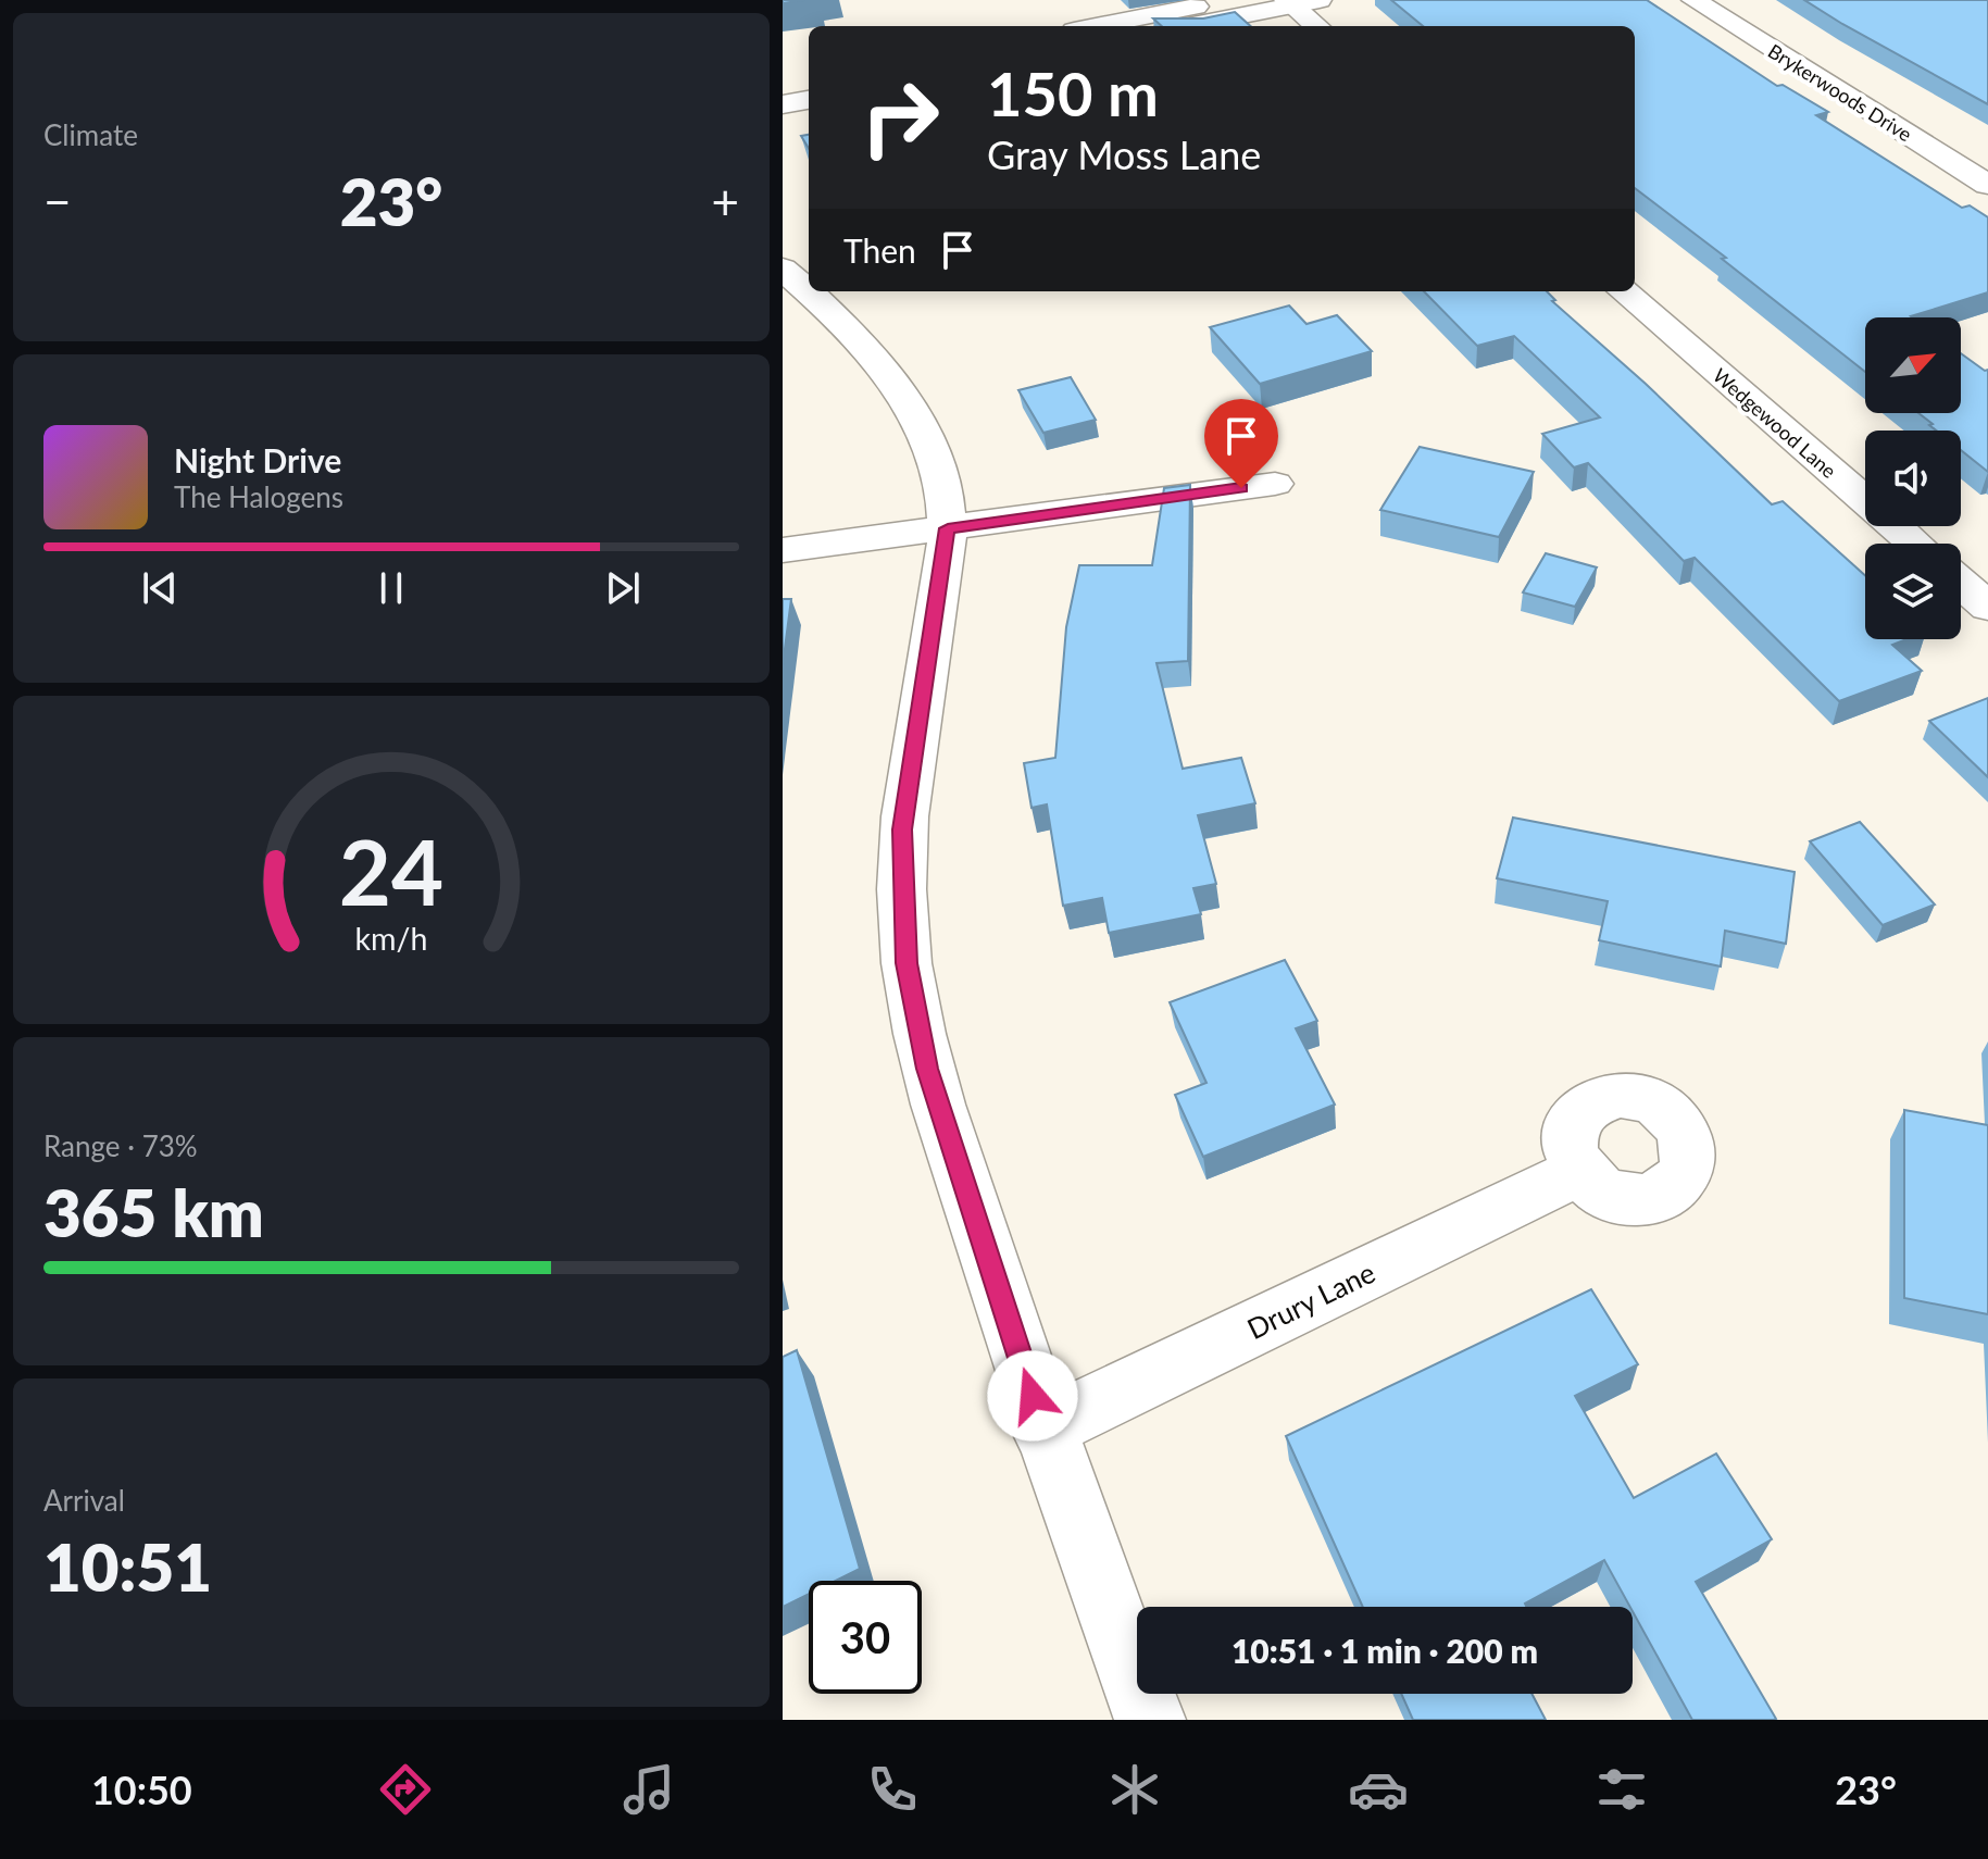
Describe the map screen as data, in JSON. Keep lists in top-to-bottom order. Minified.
{"streets":{"street":["Brykerwoods Drive","Wedgewood Lane","Drury Lane"]},"north":"top right","page":{"tile":["Climate",["Range · 73%","365 km"],["Arrival","10:51"]],"turn":["150 m","Gray Moss Lane"],"heat":["−","23°","+"],"then":"Then","song":["Night Drive","The Halogens"],"limit":"30","trip":"10:51 · 1 min · 200 m","tabs":["10:50","23°"],"gauge":["24","km/h"]}}
